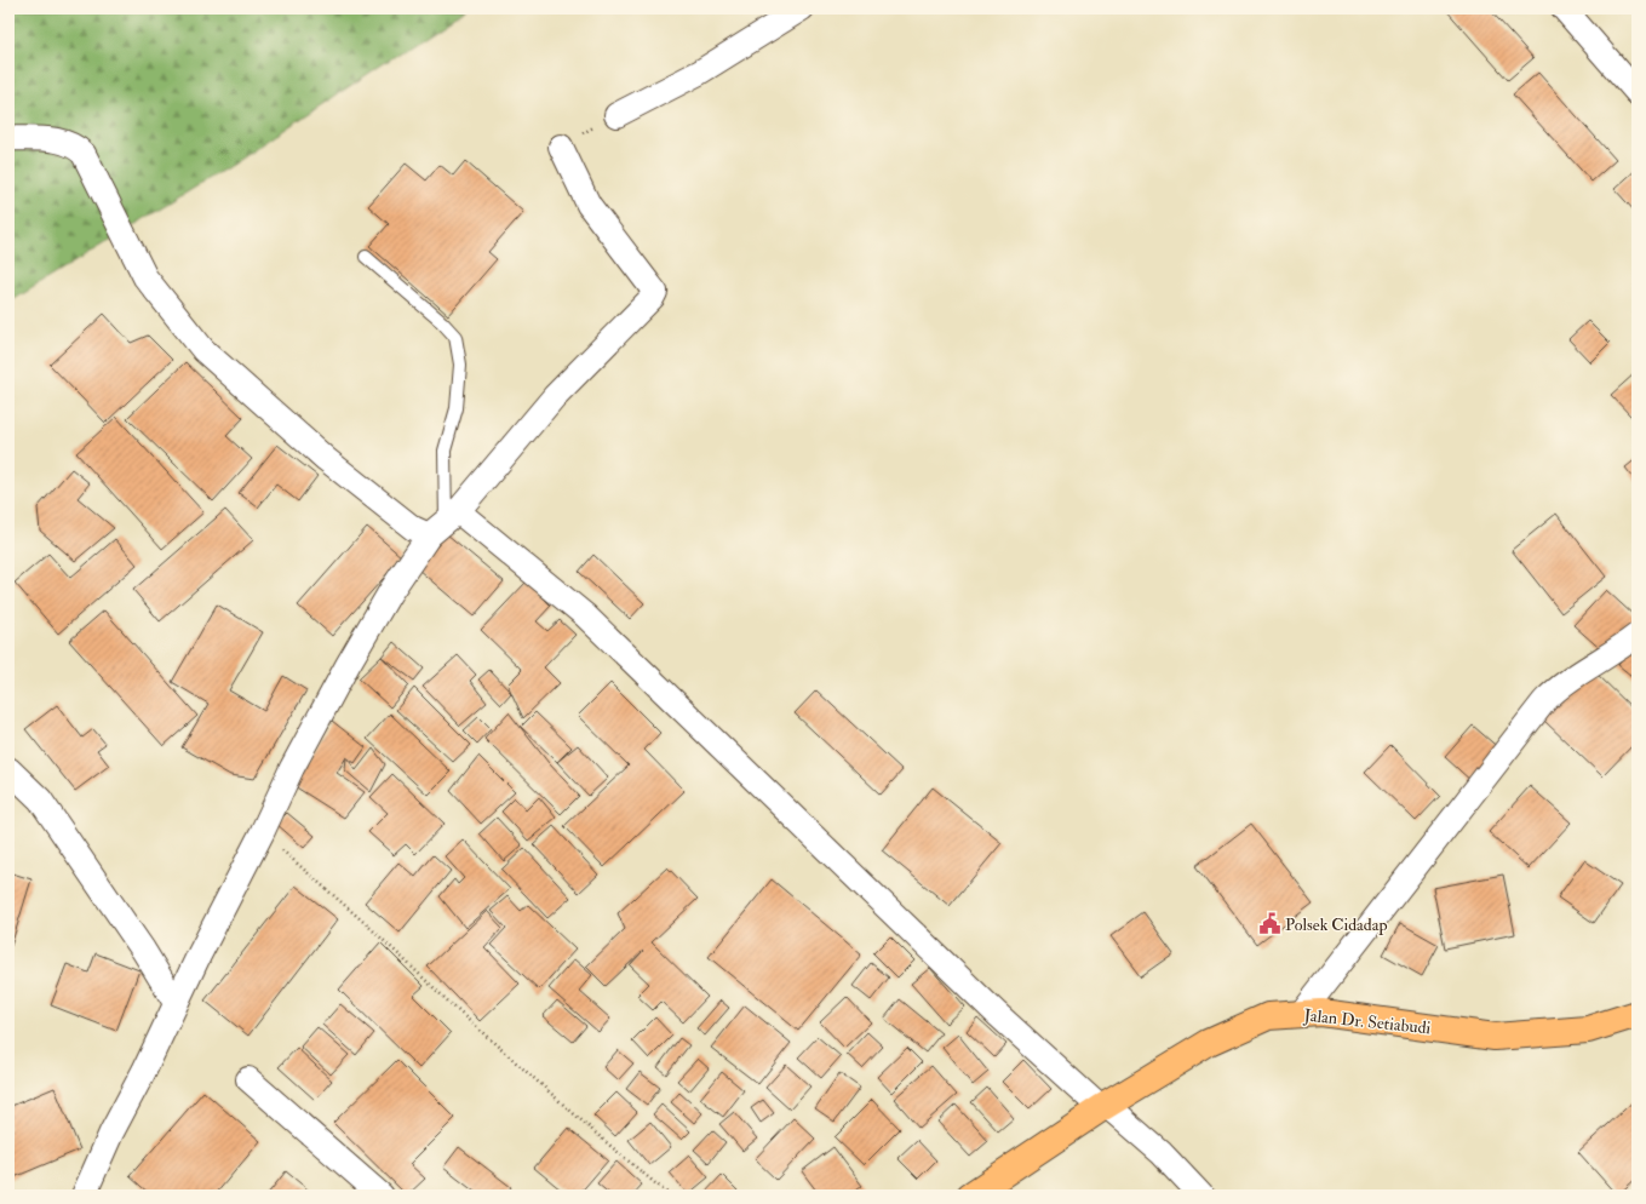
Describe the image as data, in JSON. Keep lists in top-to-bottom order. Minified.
{"streets":{"main road":["Jalan Dr. Setiabudi"]},"places":{"public building":["Polsek Cidadap"]}}
